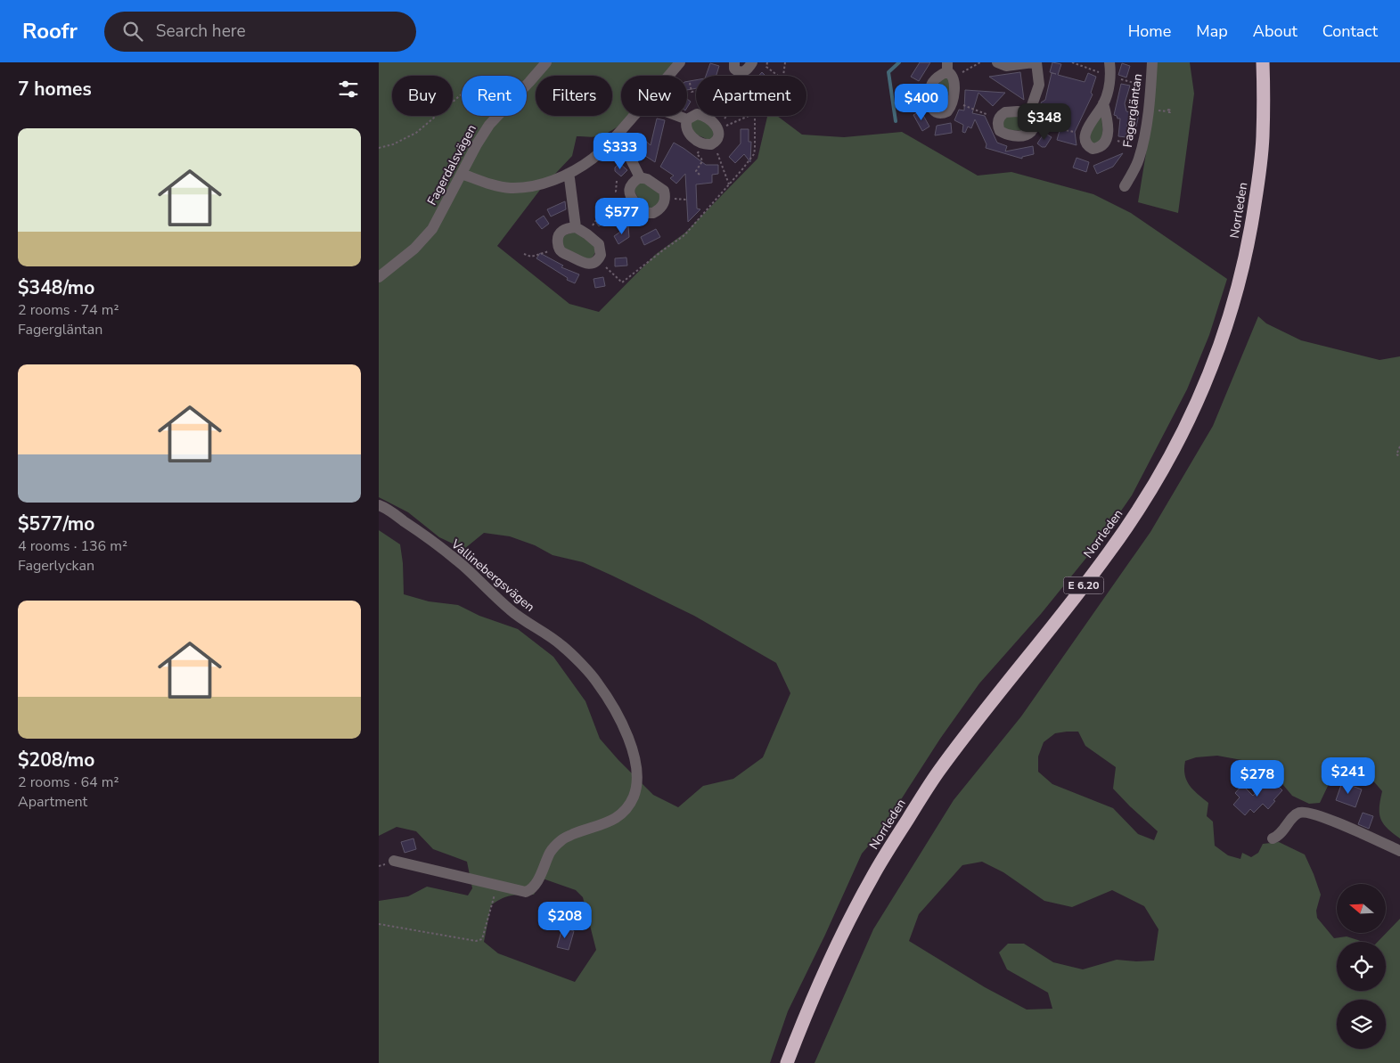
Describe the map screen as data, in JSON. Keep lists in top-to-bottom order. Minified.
{"streets":{"highway":["Norrleden","E 6.20"],"street":["Fagergläntan","Fagerdalsvägen","Vallinebergsvägen"]},"north":"left","page":{"header":"Roofr","search":"Search here","nav":["Home","Map","About","Contact"],"heading":"7 homes","chip":["Buy","Rent","Filters","New","Apartment"],"price":["$400","$348","$333","$577","$241","$278","$208"],"list":[{"name":"$348/mo","note":"2 rooms · 74 m² · Fagergläntan"},{"name":"$577/mo","note":"4 rooms · 136 m² · Fagerlyckan"},{"name":"$208/mo","note":"2 rooms · 64 m² · Apartment"}]}}
